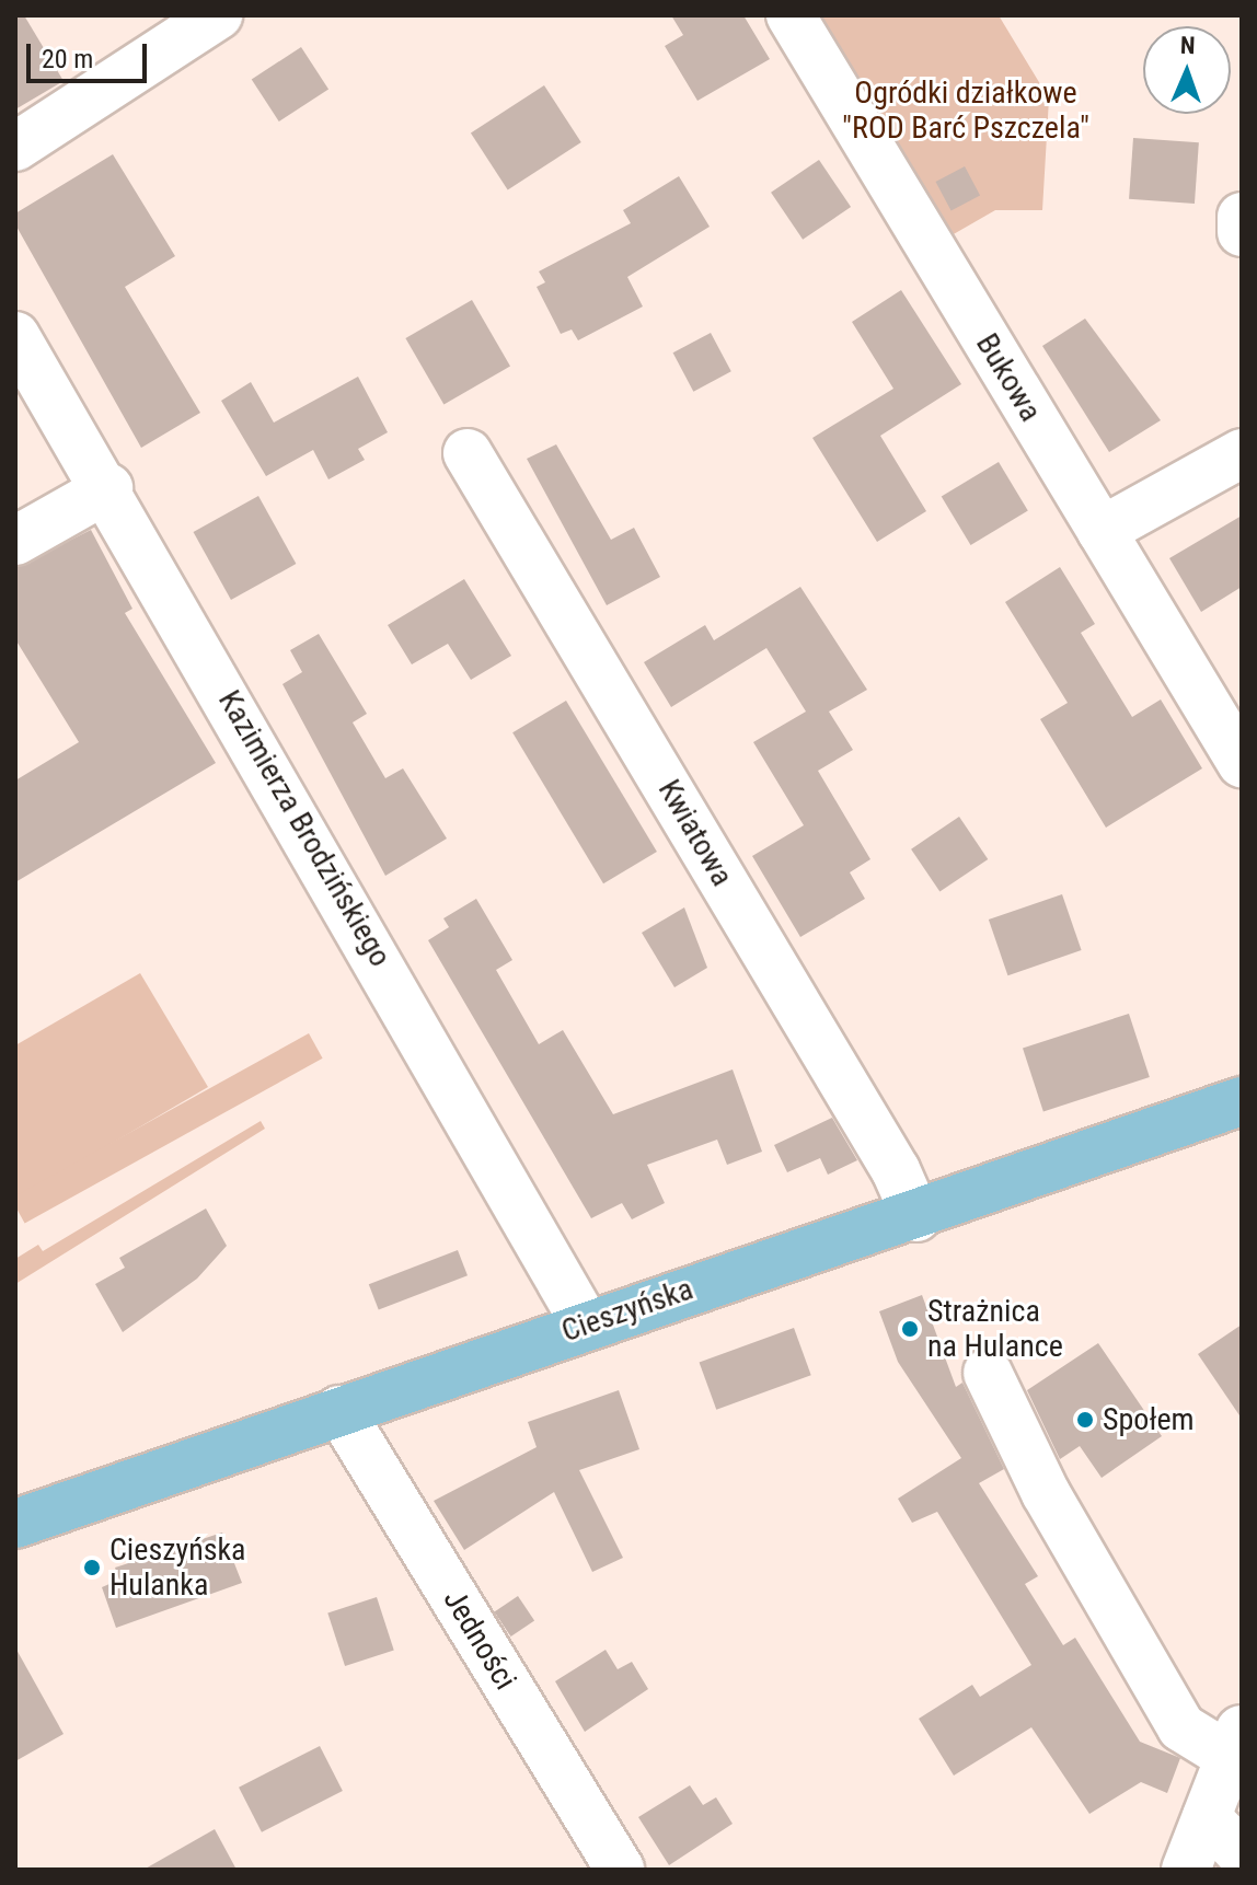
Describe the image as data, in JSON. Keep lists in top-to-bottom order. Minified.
{"streets":{"main road":["Cieszyńska"],"street":["Bukowa","Kazimierza Brodzińskiego","Kwiatowa","Jedności"]},"crossings":[["Kazimierza Brodzińskiego","Cieszyńska"],["Kwiatowa","Cieszyńska"],["Cieszyńska","Jedności"]],"parks":["Ogródki działkowe \"ROD Barć Pszczela\""],"places":["Strażnica na Hulance","Społem","Cieszyńska Hulanka"],"scale_bar":"20 m","north":"top"}
